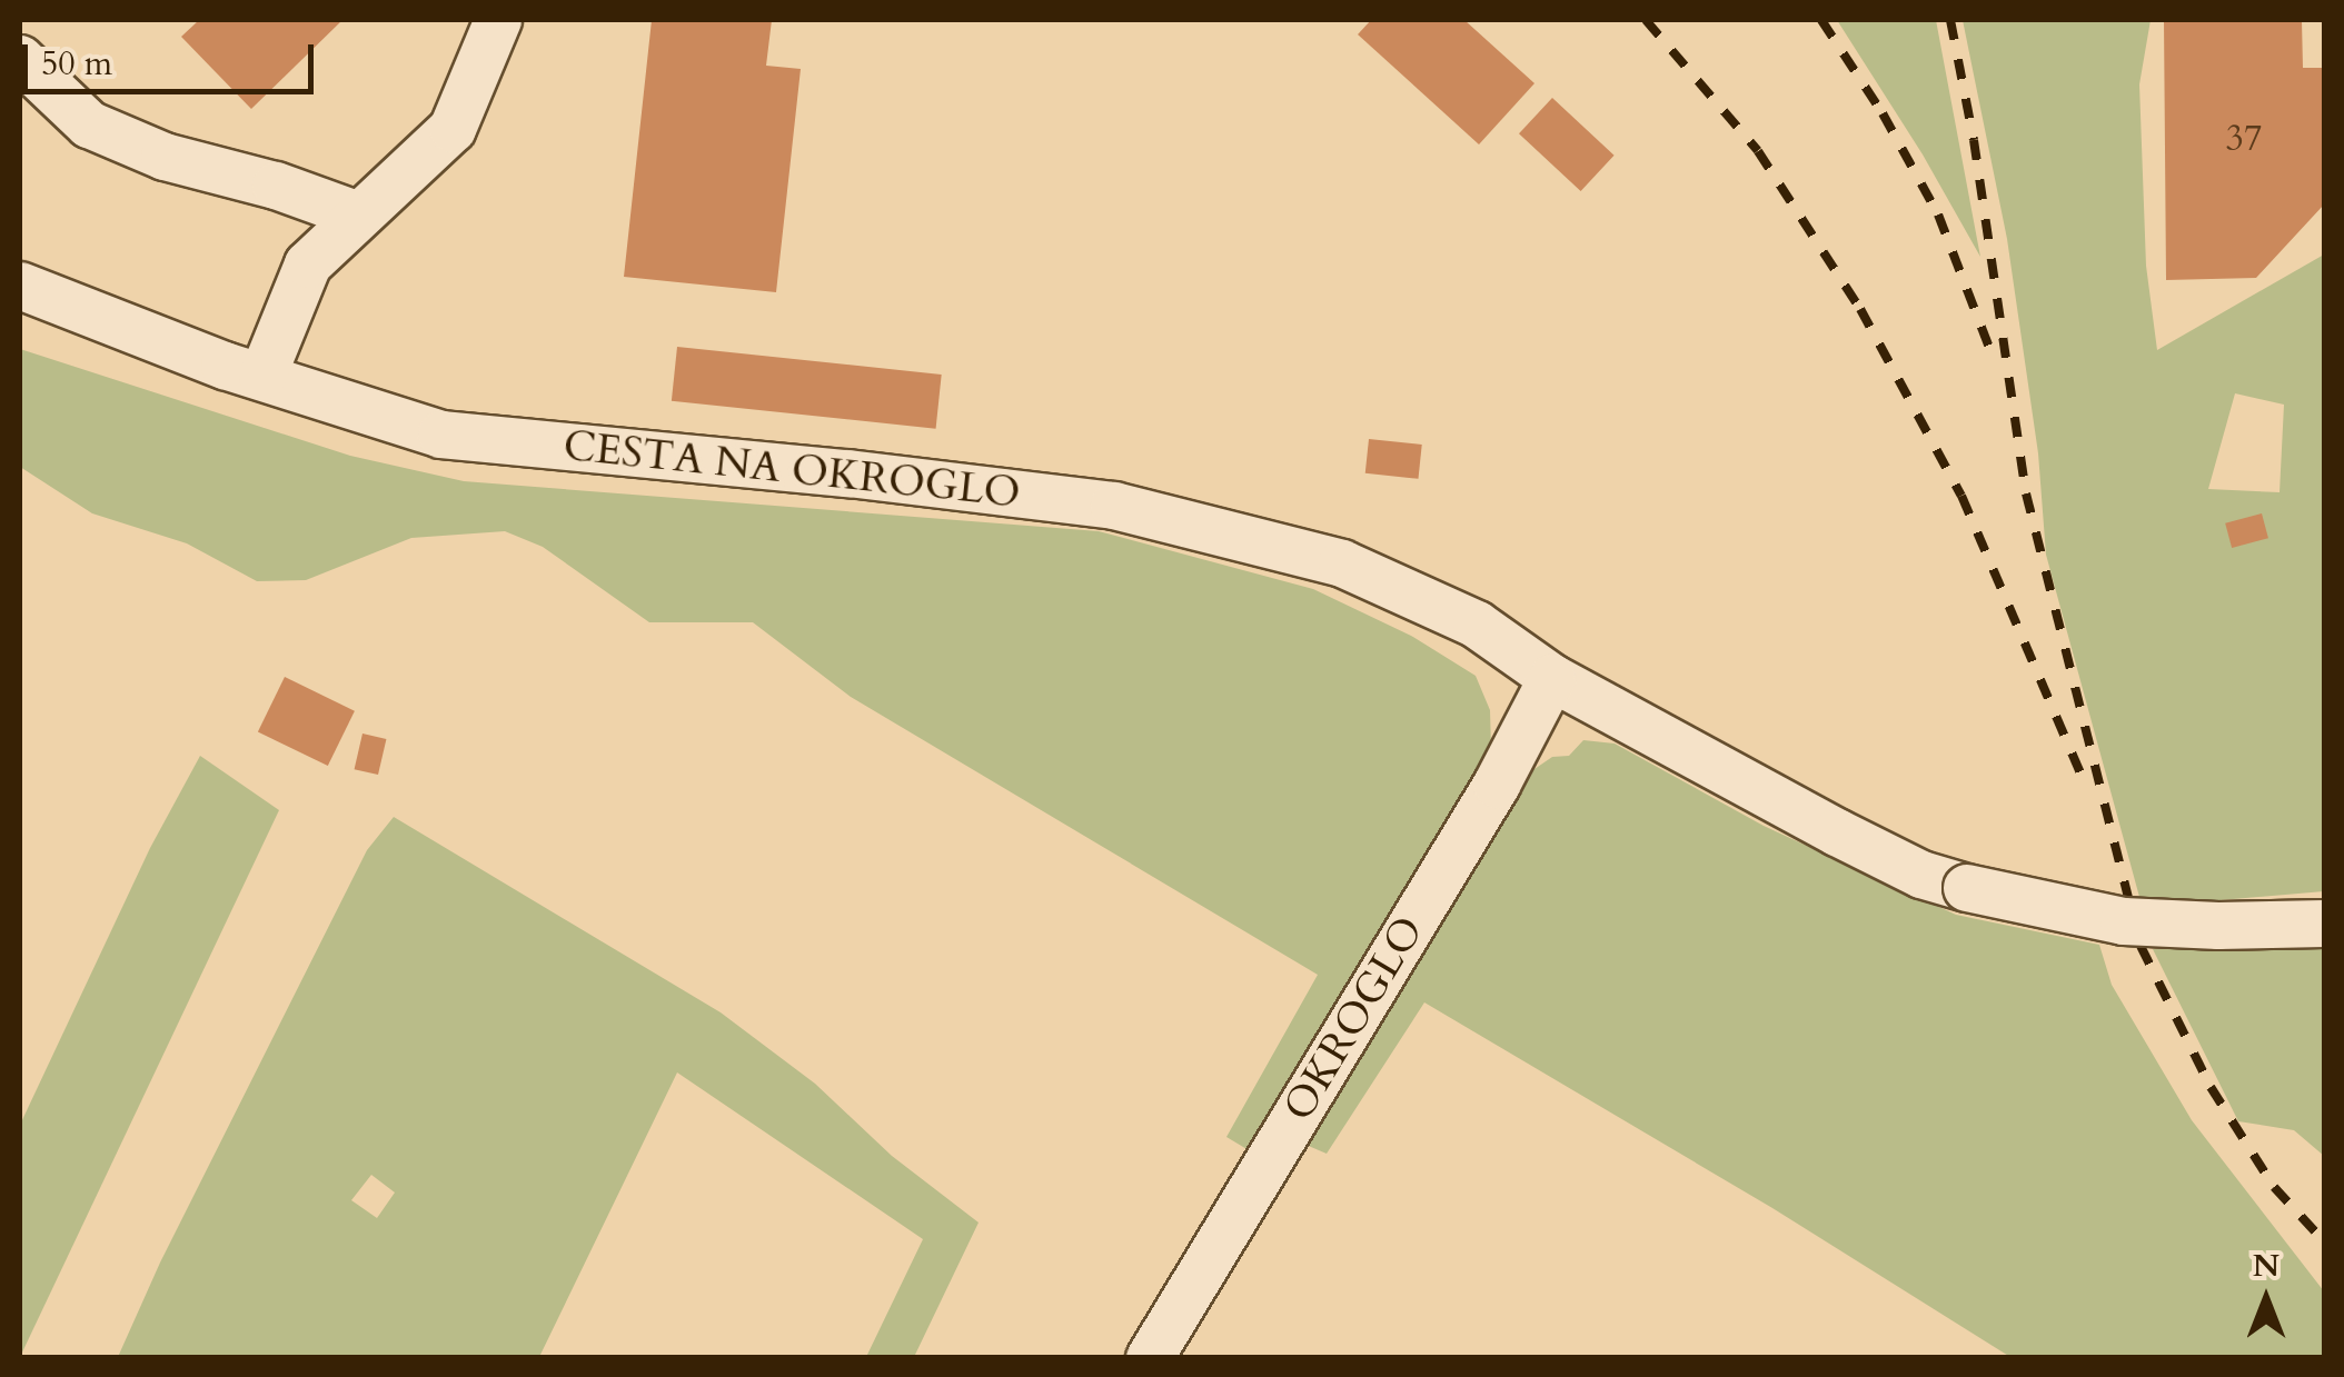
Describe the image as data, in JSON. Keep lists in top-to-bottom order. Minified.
{"streets":{"street":["CESTA NA OKROGLO","OKROGLO"]},"crossings":[["CESTA NA OKROGLO","OKROGLO"]],"house_numbers":["37"],"scale_bar":"50 m","north":"top"}
